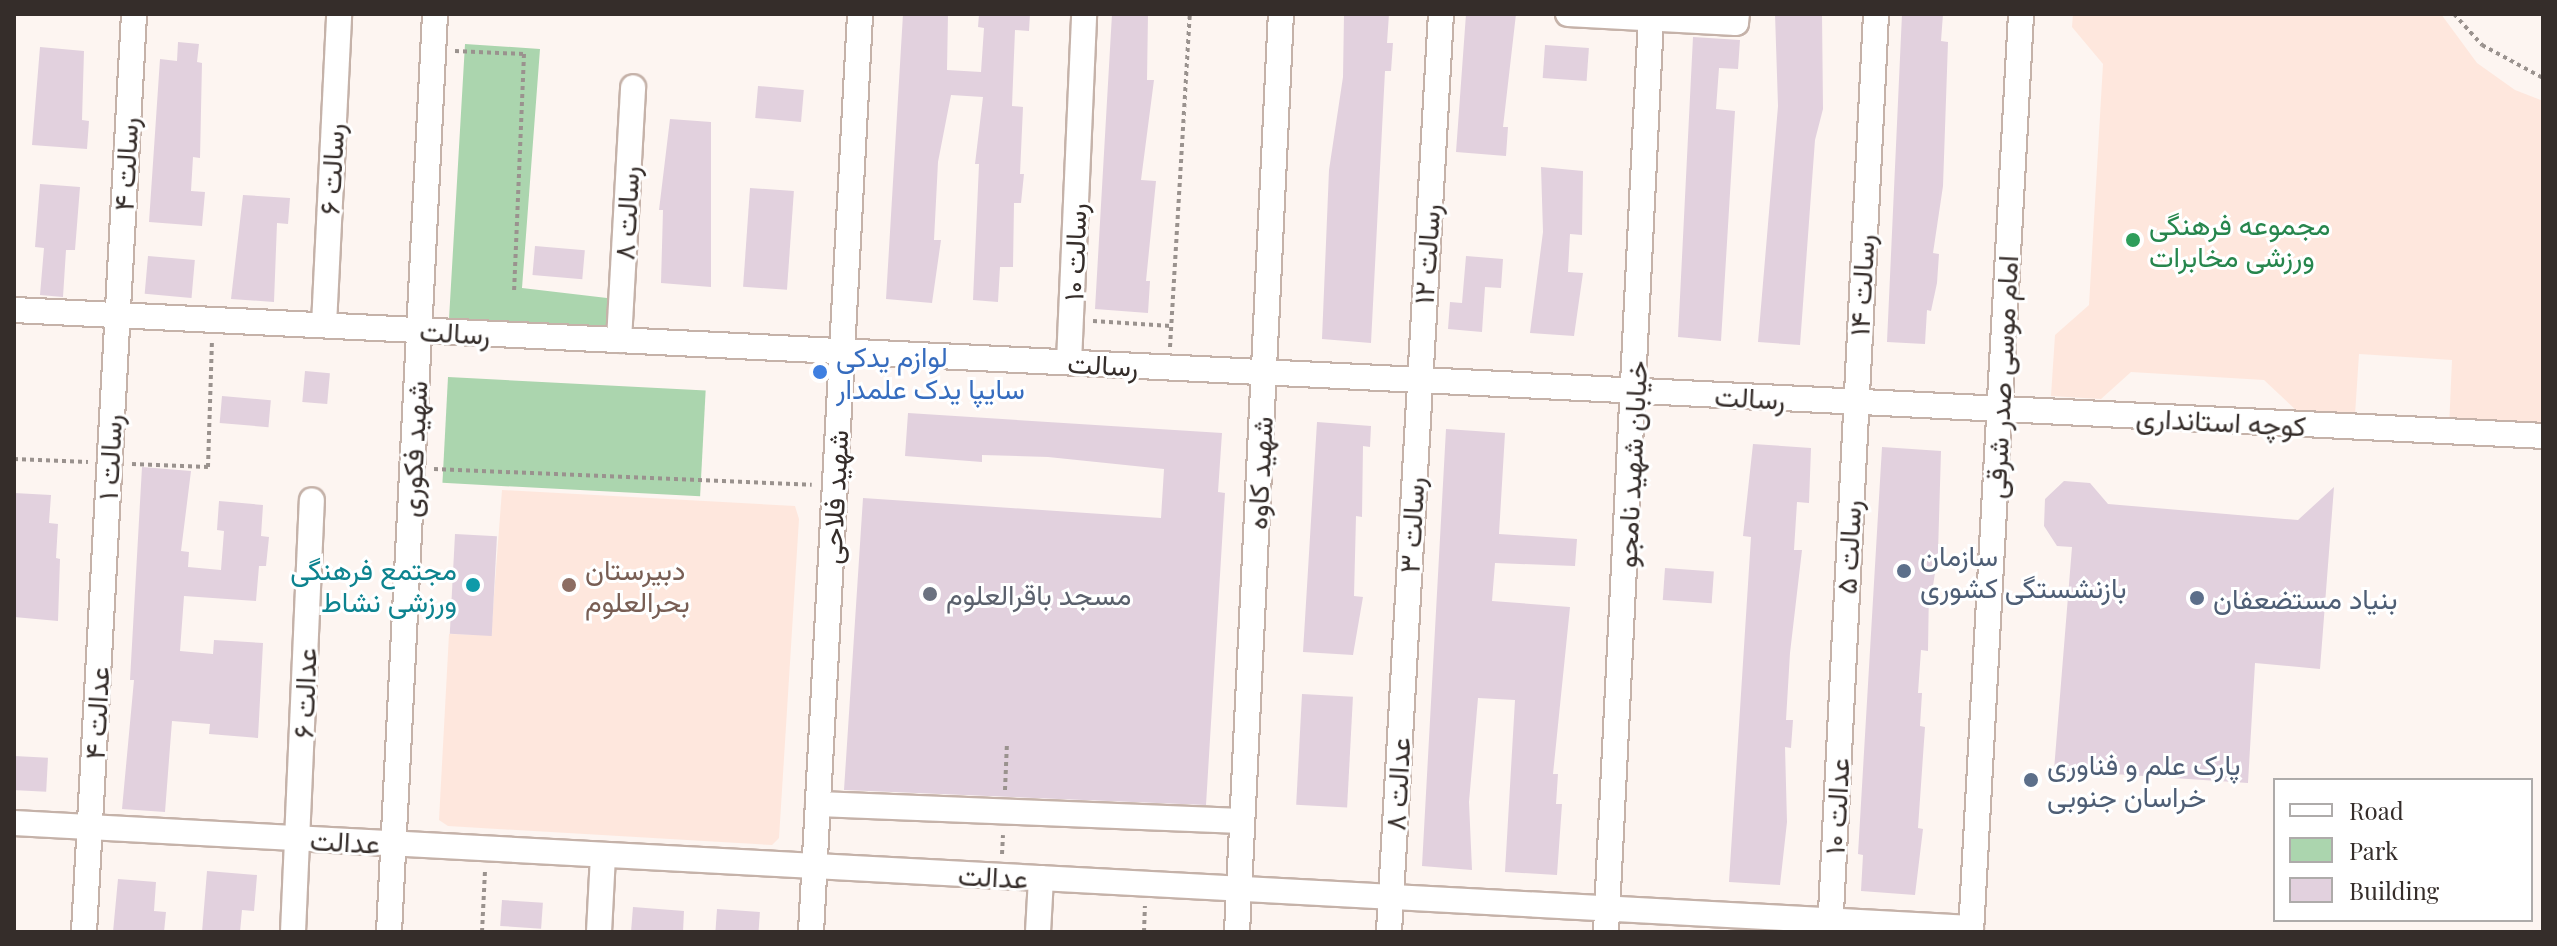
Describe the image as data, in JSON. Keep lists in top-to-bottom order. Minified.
{"streets":{"street":["رسالت ۴","رسالت ۶","رسالت ۸","رسالت ۱۰","رسالت ۱۲","رسالت ۱۴","رسالت","امام موسی صدر شرقی","کوچه استانداری","شهید فکوری","رسالت ۱","خیابان شهید نامجو","شهید کاوه","شهید فلاحی","رسالت ۳","رسالت ۵","عدالت ۶","عدالت ۴","عدالت ۸","عدالت ۱۰","عدالت"]},"crossings":[["رسالت ۴","رسالت"],["رسالت ۴","رسالت ۱"],["رسالت ۶","رسالت"],["رسالت ۸","رسالت"],["رسالت ۱۰","رسالت"],["رسالت ۱۲","رسالت"],["رسالت ۱۲","رسالت ۳"],["رسالت ۱۴","رسالت"],["رسالت ۱۴","رسالت ۵"],["رسالت","امام موسی صدر شرقی"],["رسالت","کوچه استانداری"],["رسالت","شهید فکوری"],["رسالت","رسالت ۱"],["رسالت","خیابان شهید نامجو"],["رسالت","شهید کاوه"],["رسالت","شهید فلاحی"],["رسالت","رسالت ۳"],["رسالت","رسالت ۵"],["امام موسی صدر شرقی","کوچه استانداری"],["امام موسی صدر شرقی","عدالت"],["شهید فکوری","عدالت"],["رسالت ۱","عدالت ۴"],["خیابان شهید نامجو","عدالت"],["شهید کاوه","عدالت"],["شهید فلاحی","عدالت"],["رسالت ۳","عدالت ۸"],["رسالت ۵","عدالت ۱۰"],["عدالت ۶","عدالت"],["عدالت ۴","عدالت"],["عدالت ۸","عدالت"],["عدالت ۱۰","عدالت"]],"places":["مجموعه فرهنگی ورزشی مخابرات","لوازم یدکی سایپا یدک علمدار","سازمان بازنشستگی کشوری","مجتمع فرهنگی ورزشی نشاط","دبیرستان بحرالعلوم","مسجد باقرالعلوم","بنیاد مستضعفان","پارک علم و فناوری خراسان جنوبی"],"legend":["Road","Park","Building"]}
